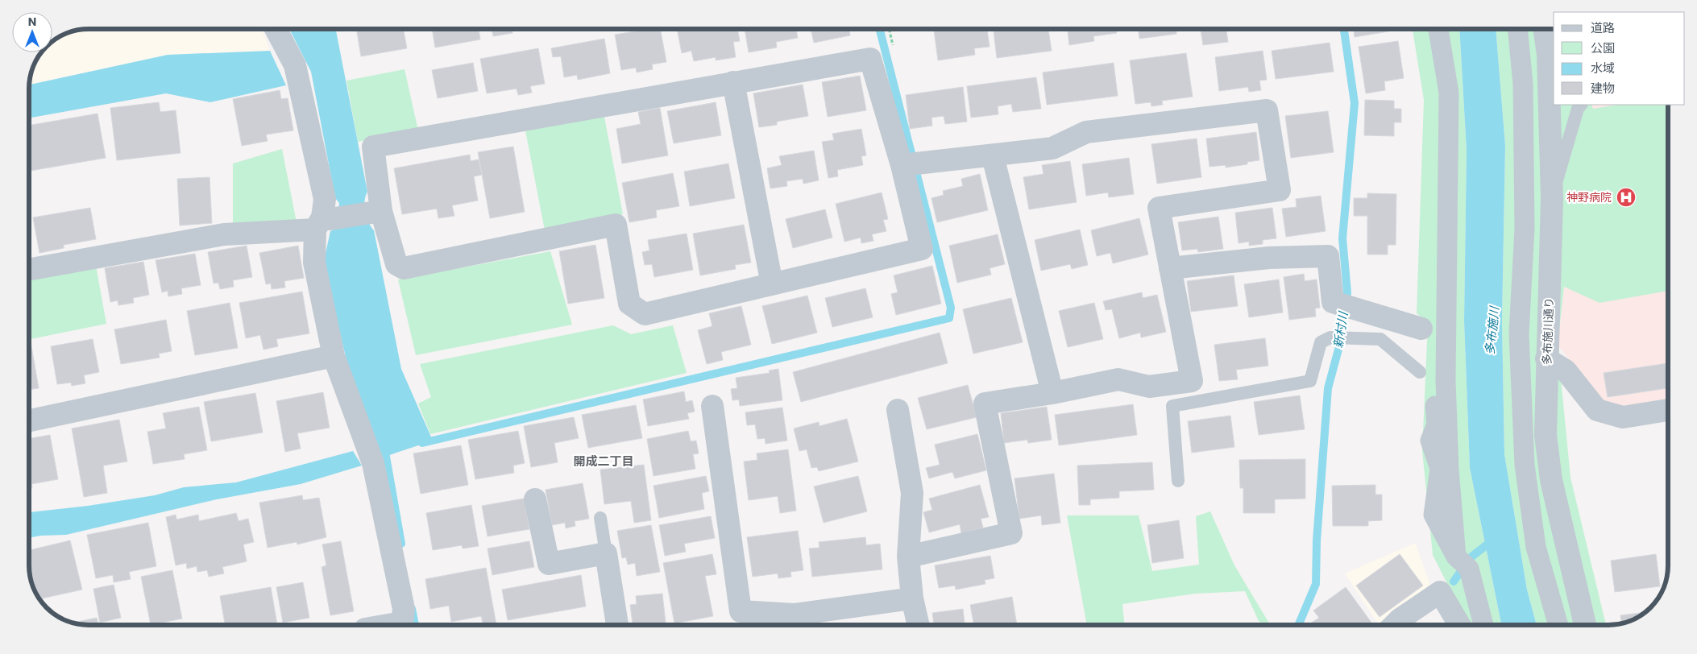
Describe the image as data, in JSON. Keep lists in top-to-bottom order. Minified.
{"streets":{"street":["多布施川通り"]},"districts":["開成二丁目"],"water":["新村川","多布施川"],"places":{"hospital":["神野病院"]},"legend":["道路","公園","水域","建物"],"north":"top"}
